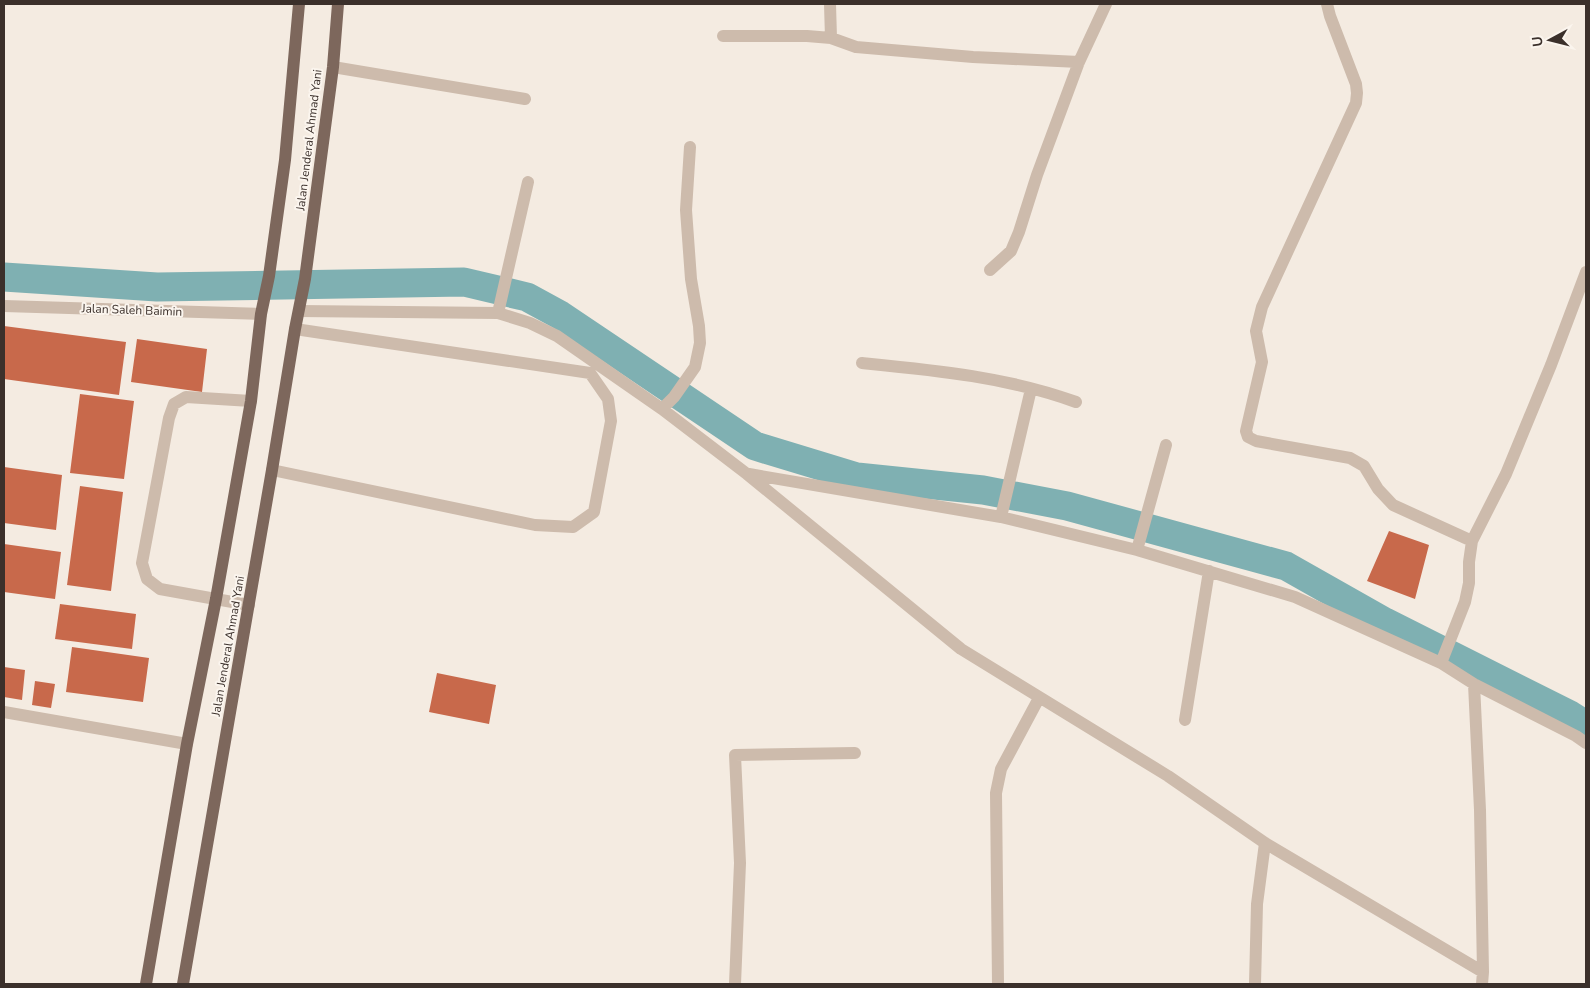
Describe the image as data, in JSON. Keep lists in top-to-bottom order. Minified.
{"streets":{"main road":["Jalan Jenderal Ahmad Yani"],"street":["Jalan Saleh Baimin"]},"crossings":[["Jalan Jenderal Ahmad Yani","Jalan Saleh Baimin"]],"north":"left"}
